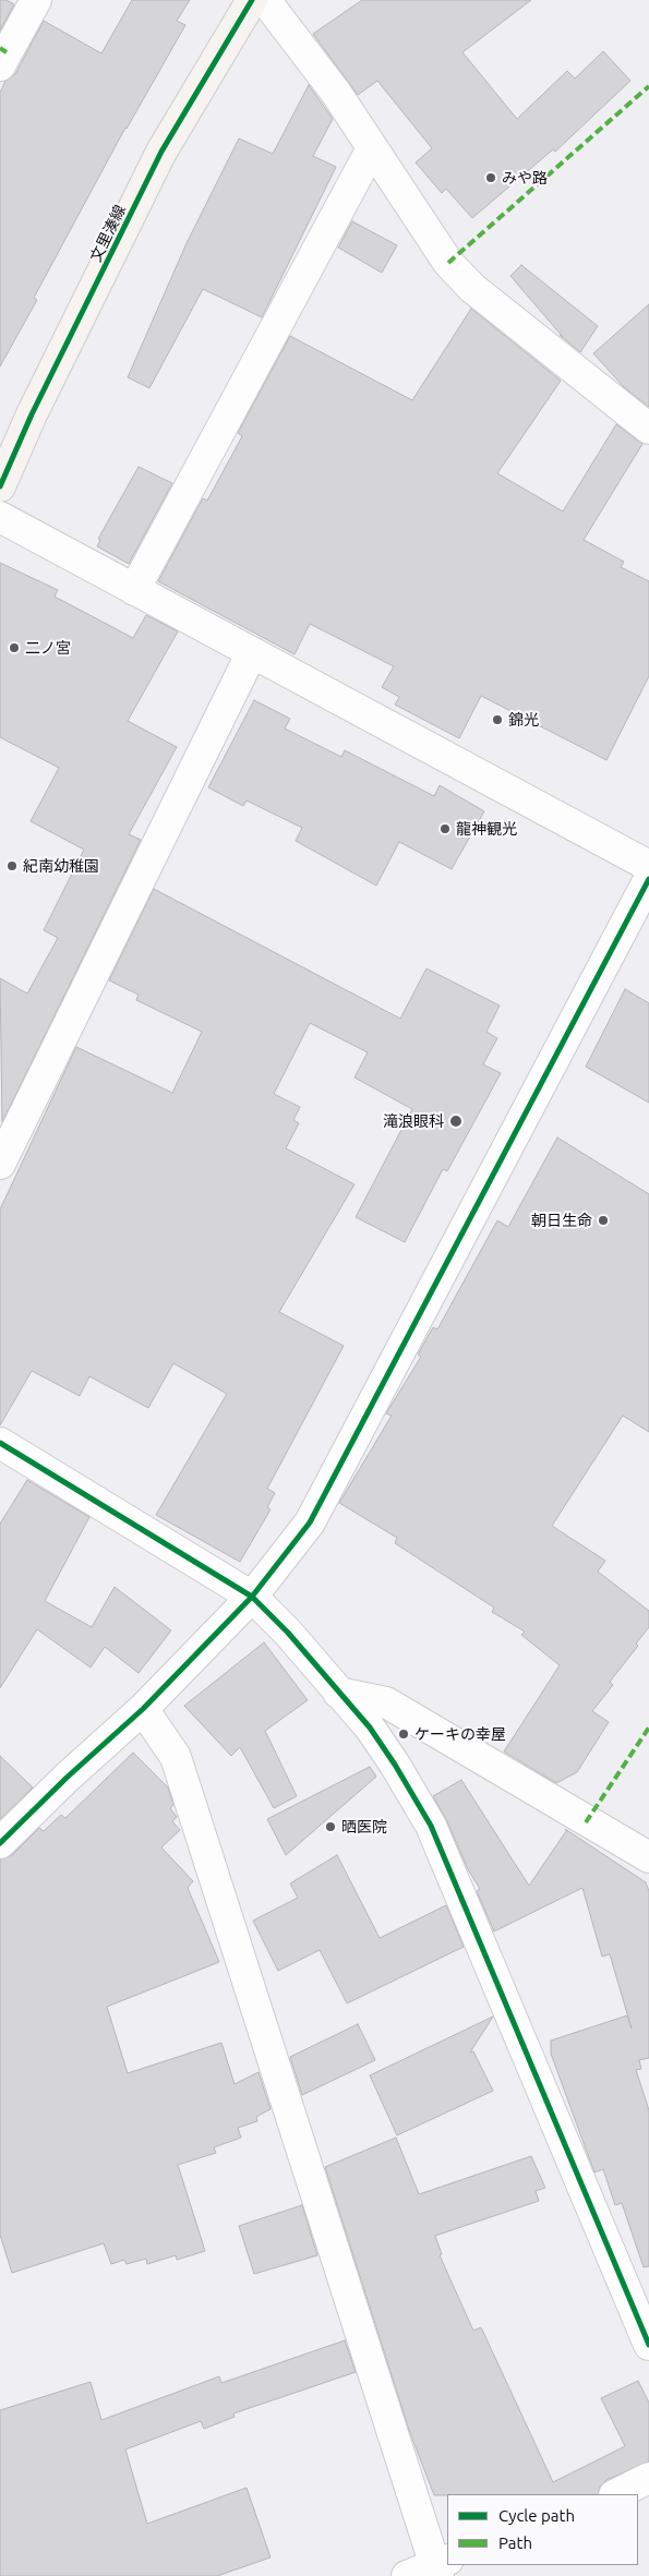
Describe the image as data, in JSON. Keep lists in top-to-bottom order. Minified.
{"streets":{"main road":["文里湊線"]},"places":["みや路","二ノ宮","錦光","龍神観光","紀南幼稚園","滝浪眼科","朝日生命","ケーキの幸屋","晒医院"],"legend":["Cycle path","Path"]}
